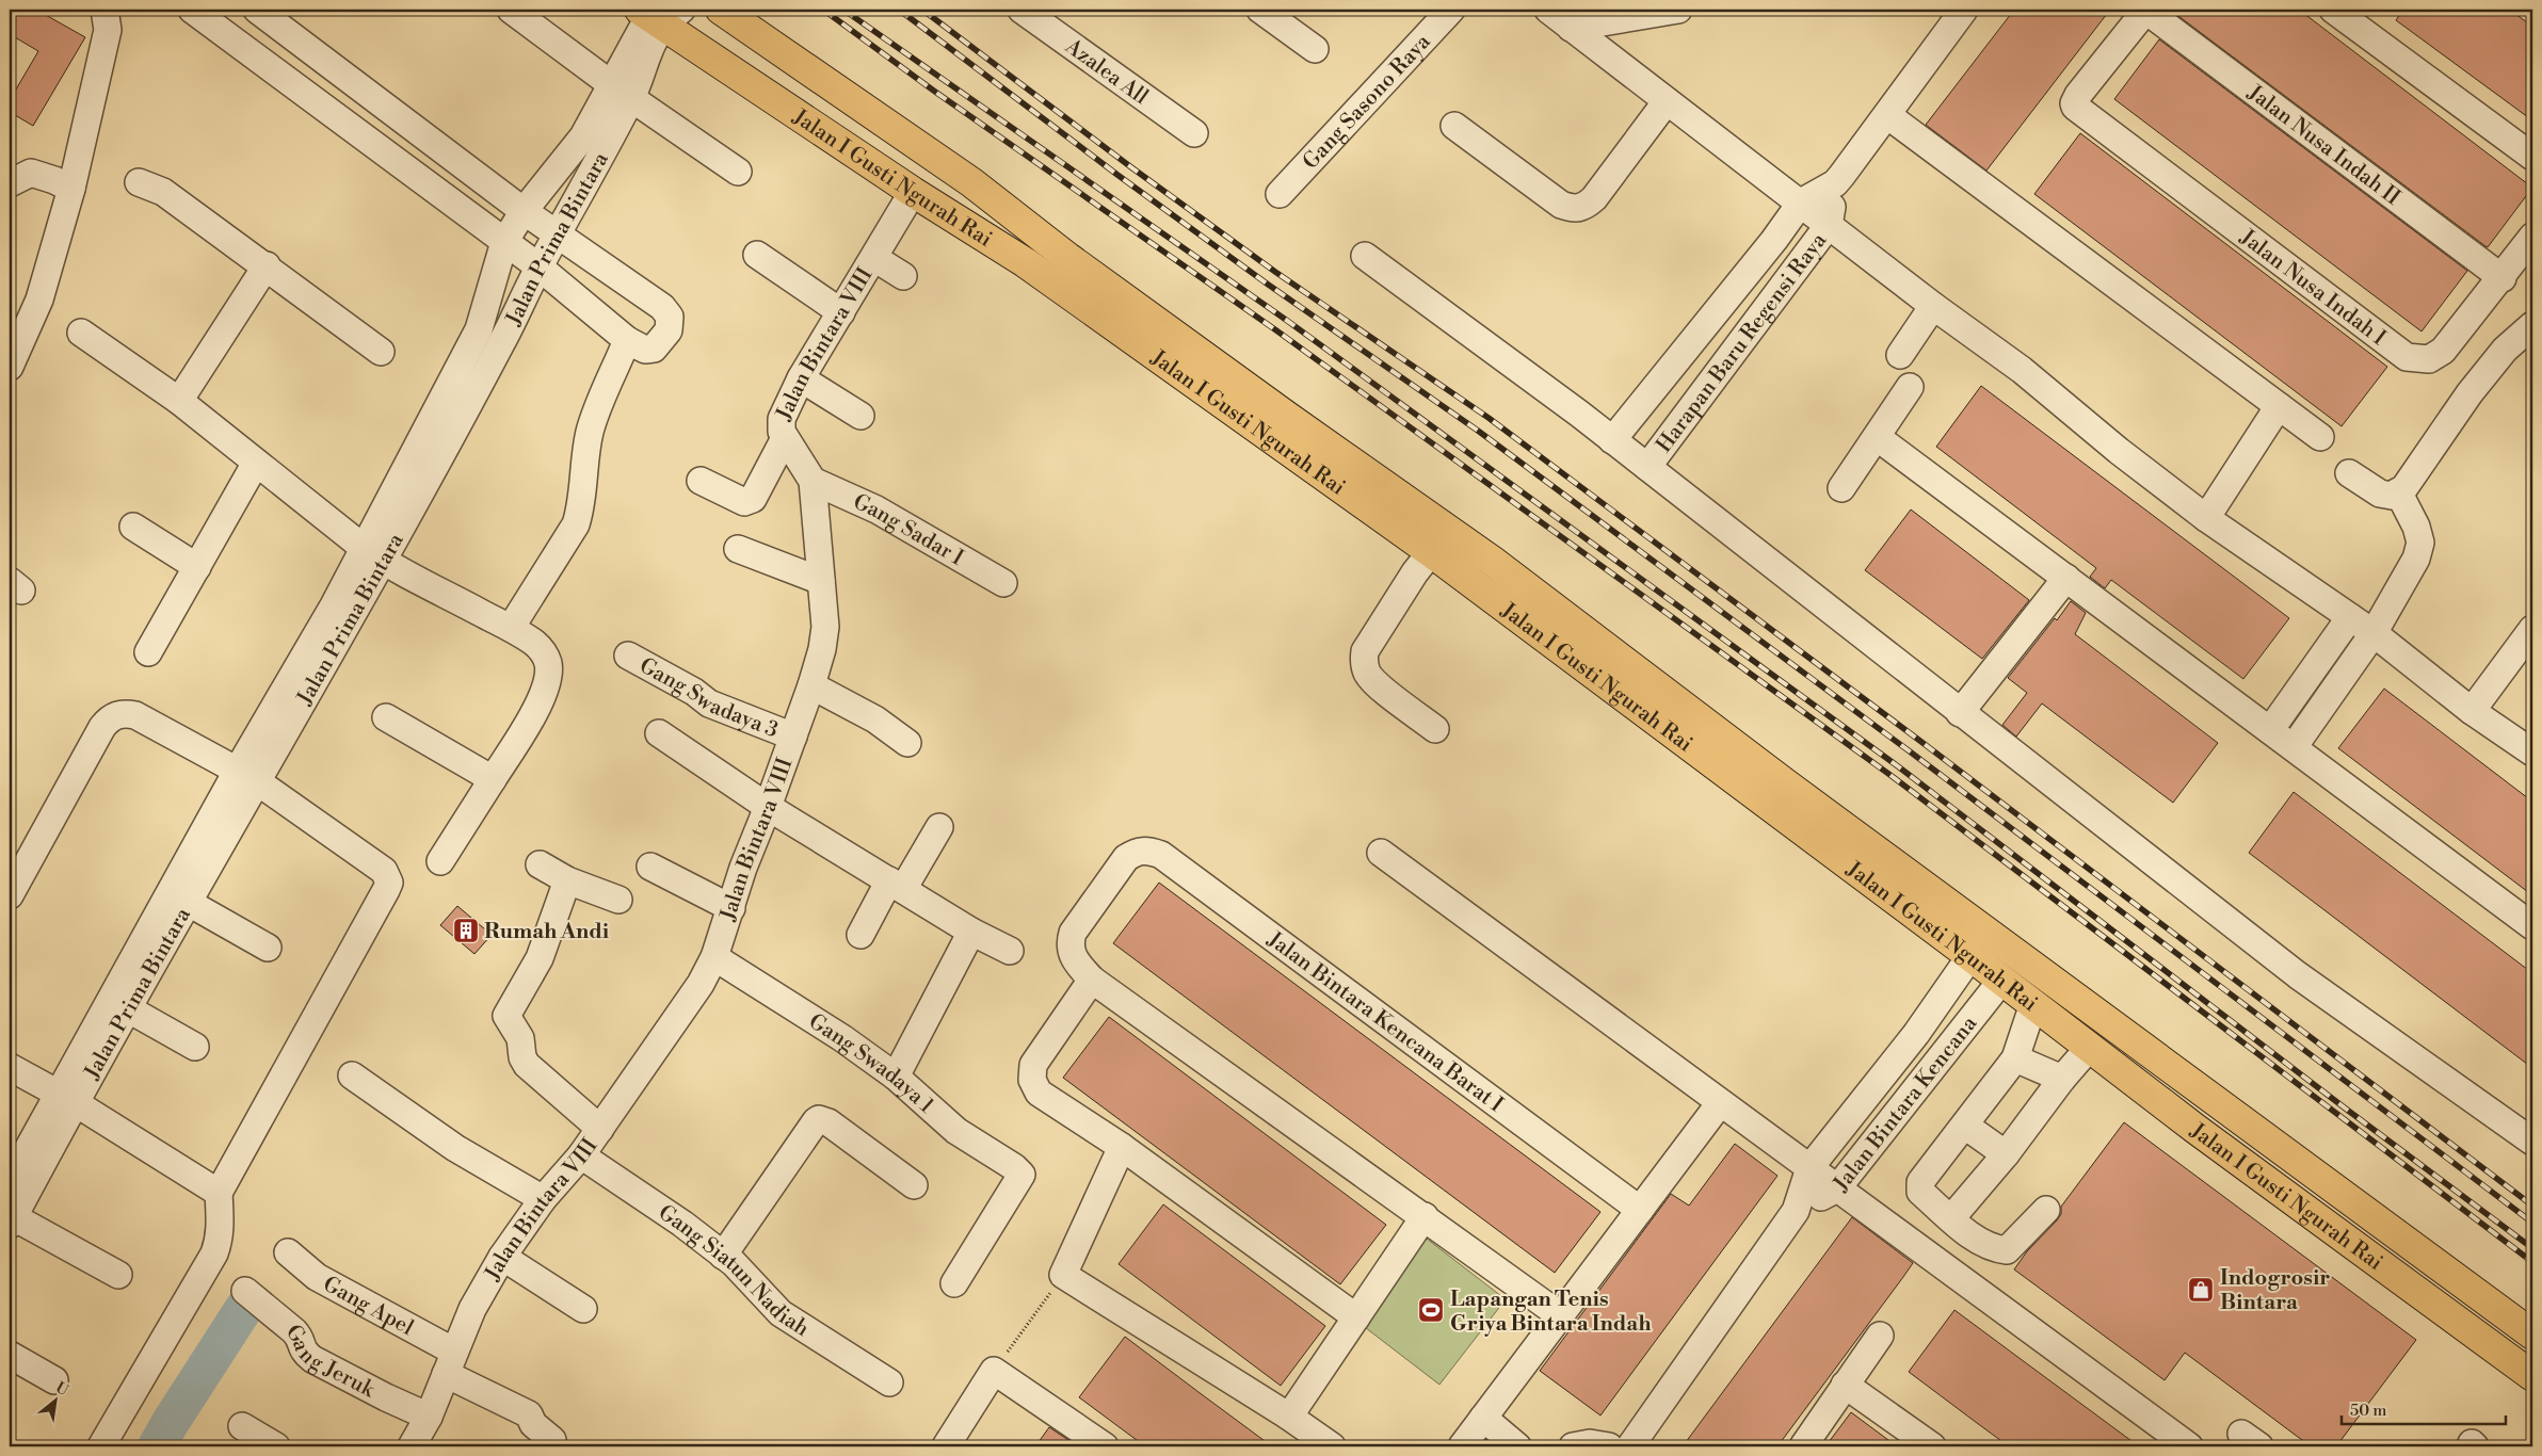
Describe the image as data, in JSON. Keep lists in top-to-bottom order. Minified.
{"streets":{"main road":["Jalan I Gusti Ngurah Rai"],"street":["Azalea All","Gang Sasono Raya","Jalan Nusa Indah II","Jalan Prima Bintara","Jalan Nusa Indah I","Harapan Baru Regensi Raya","Jalan Bintara VIII","Gang Sadar I","Gang Swadaya 3","Jalan Bintara Kencana Barat I","Gang Swadaya 1","Jalan Bintara Kencana","Gang Siatun Nadiah","Gang Apel","Gang Jeruk"]},"crossings":[["Jalan Nusa Indah II","Jalan Nusa Indah I"],["Jalan I Gusti Ngurah Rai","Jalan Prima Bintara"],["Jalan I Gusti Ngurah Rai","Jalan Bintara VIII"],["Jalan I Gusti Ngurah Rai","Jalan Bintara Kencana"],["Jalan Bintara VIII","Gang Sadar I"],["Jalan Bintara VIII","Gang Swadaya 3"],["Jalan Bintara VIII","Gang Swadaya 1"],["Jalan Bintara VIII","Gang Siatun Nadiah"],["Jalan Bintara VIII","Gang Apel"],["Jalan Bintara VIII","Gang Jeruk"]],"places":{"building":["Rumah Andi"],"shop":["Indogrosir Bintara"],"sports":["Lapangan Tenis Griya Bintara Indah"]},"scale_bar":"50 m","north":"top right"}
